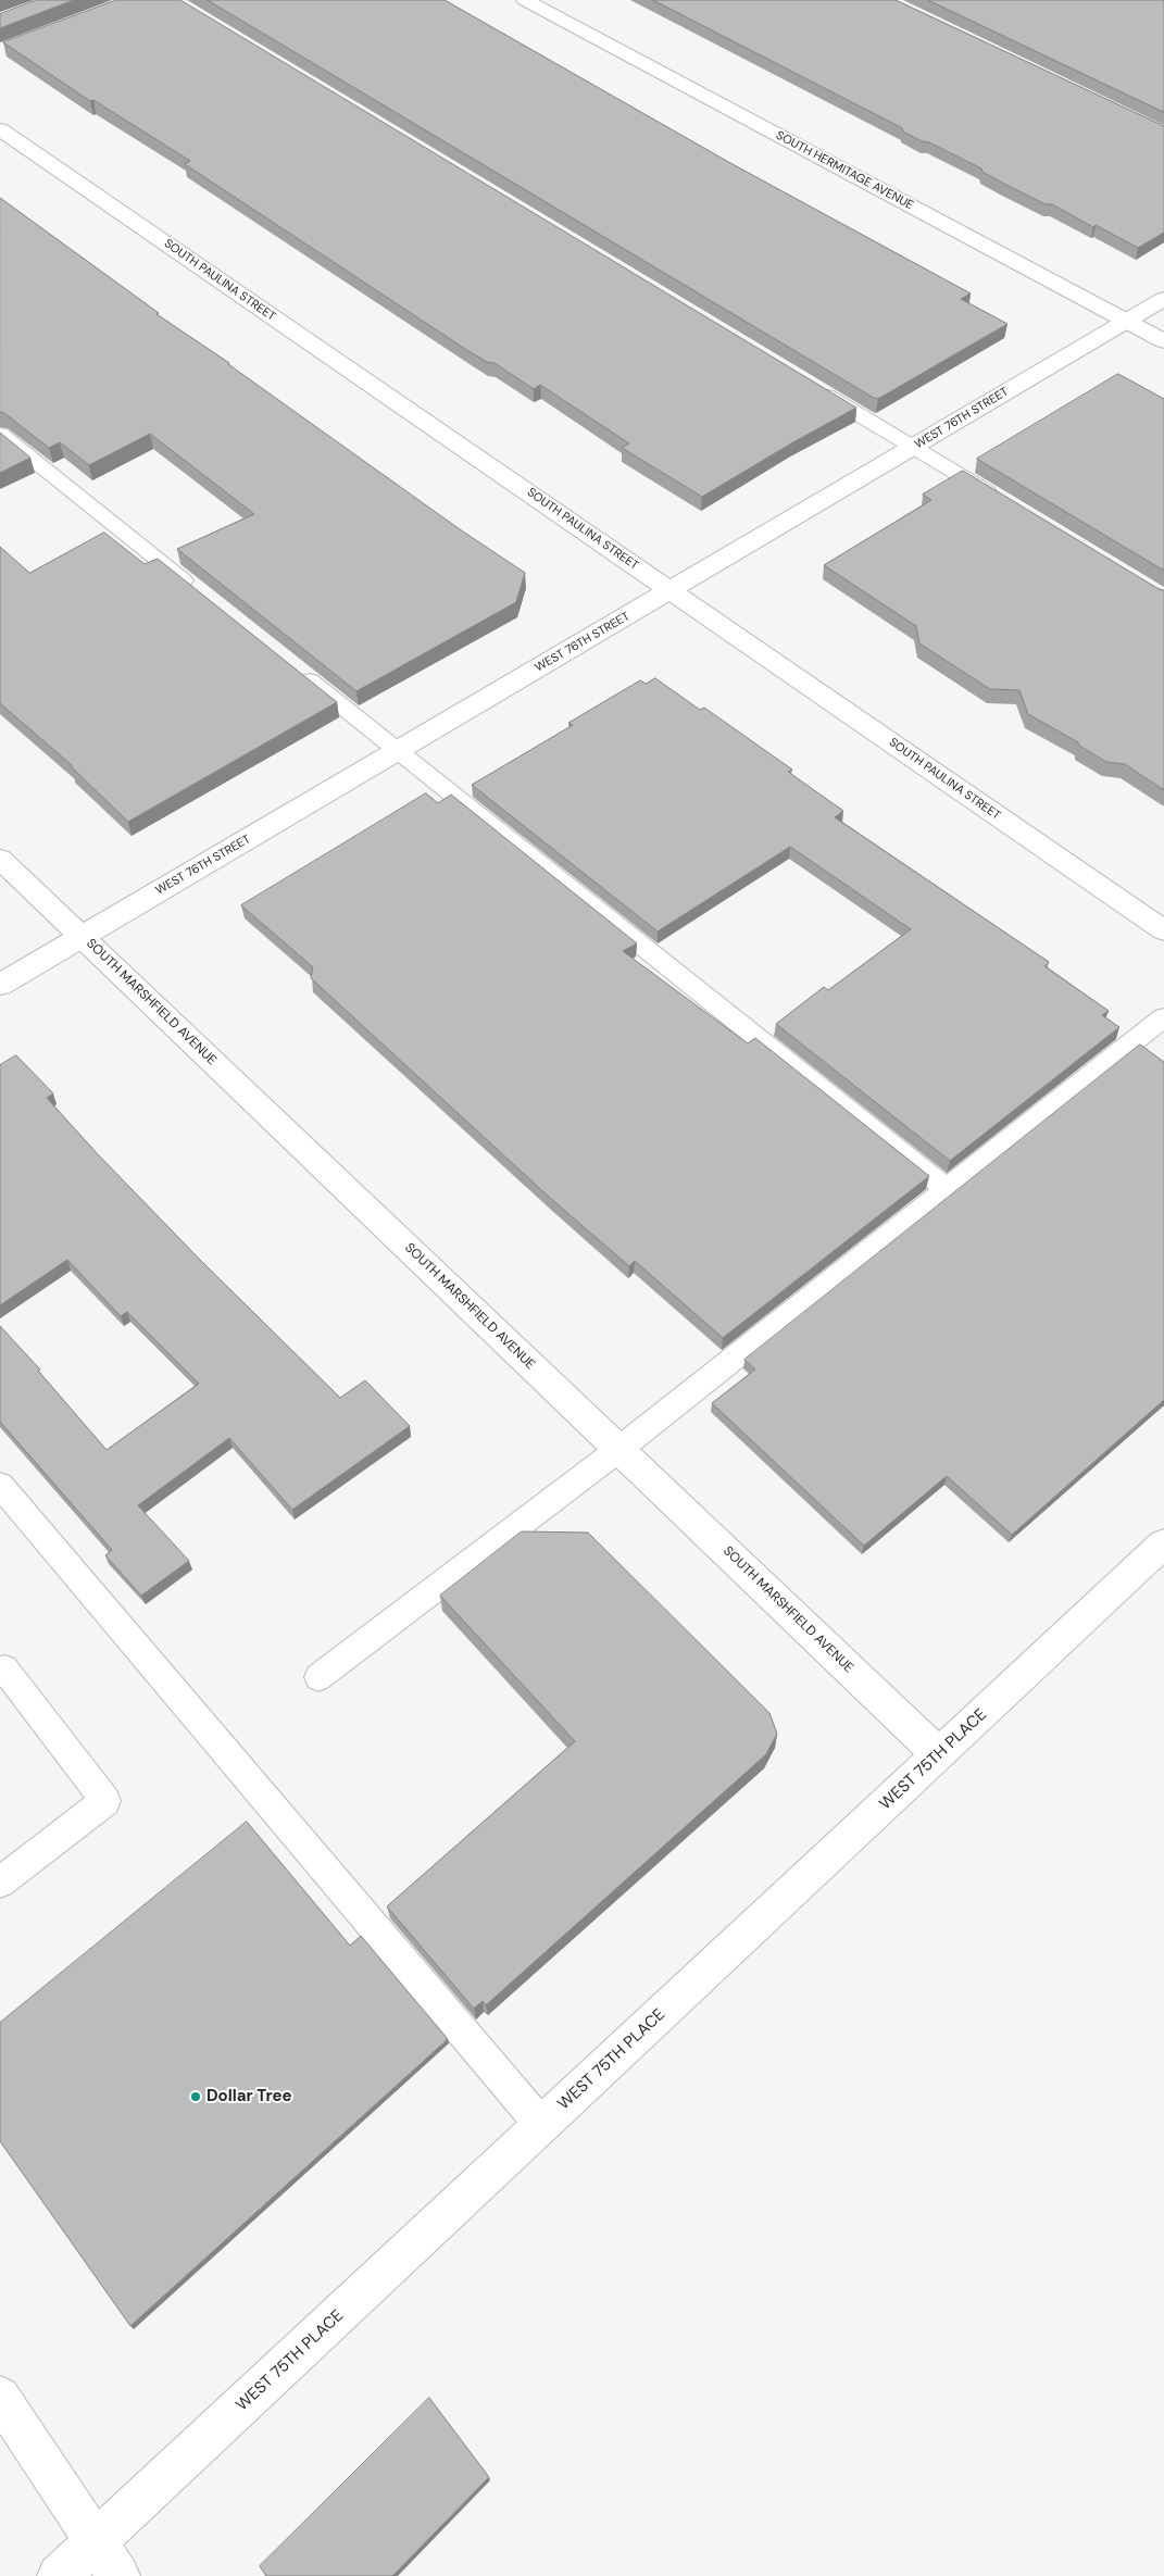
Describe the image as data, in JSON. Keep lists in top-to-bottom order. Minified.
{"streets":{"street":["SOUTH HERMITAGE AVENUE","SOUTH PAULINA STREET","WEST 76TH STREET","SOUTH MARSHFIELD AVENUE","WEST 75TH PLACE"]},"crossings":[["SOUTH HERMITAGE AVENUE","WEST 76TH STREET"],["SOUTH PAULINA STREET","WEST 76TH STREET"],["WEST 76TH STREET","SOUTH MARSHFIELD AVENUE"],["SOUTH MARSHFIELD AVENUE","WEST 75TH PLACE"]],"places":["Dollar Tree"]}
